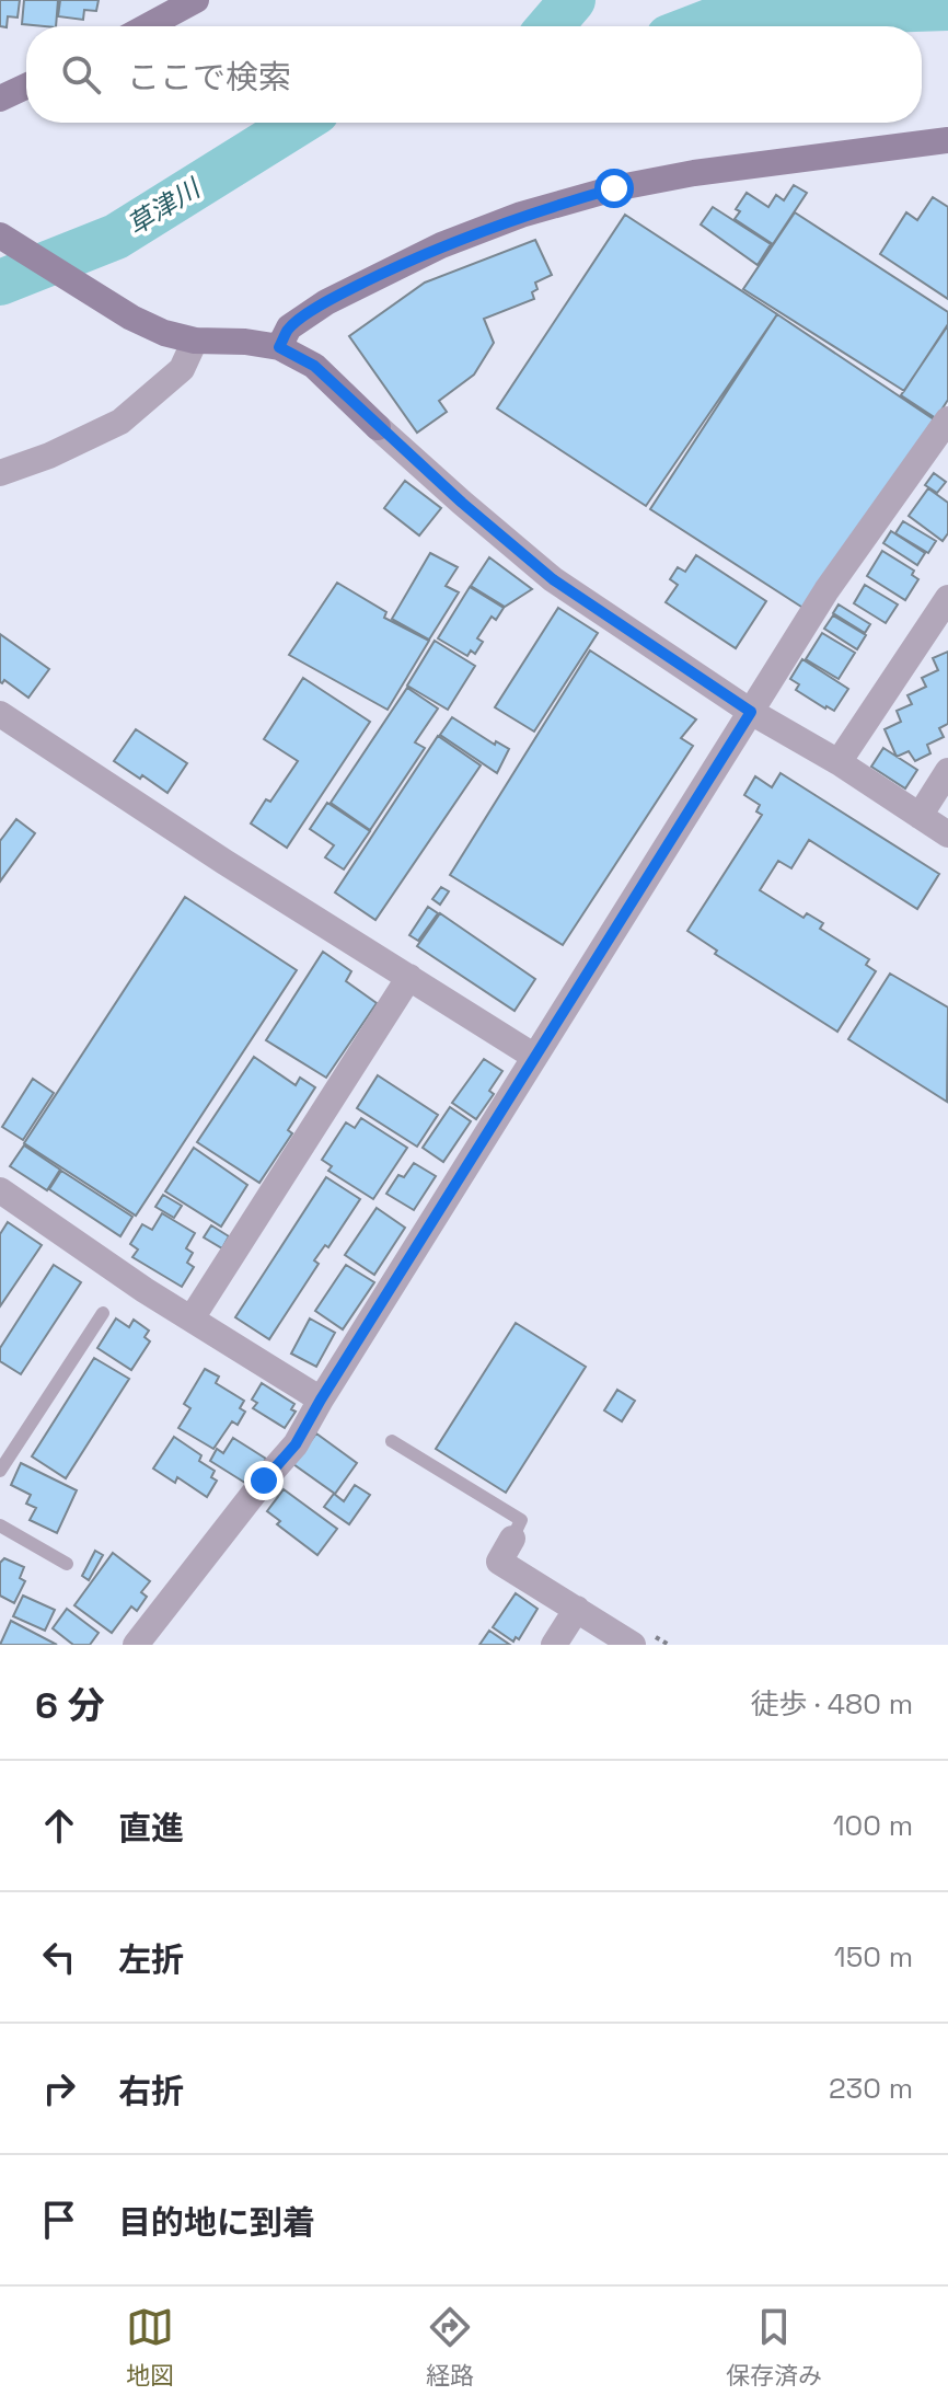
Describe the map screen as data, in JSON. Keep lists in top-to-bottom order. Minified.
{"water":["草津川"],"page":{"search":"ここで検索","heading":["6 分","徒歩 · 480 m"],"list":[["直進","100 m"],["左折","150 m"],["右折","230 m"],"目的地に到着"],"nav":["地図","経路","保存済み"]}}
